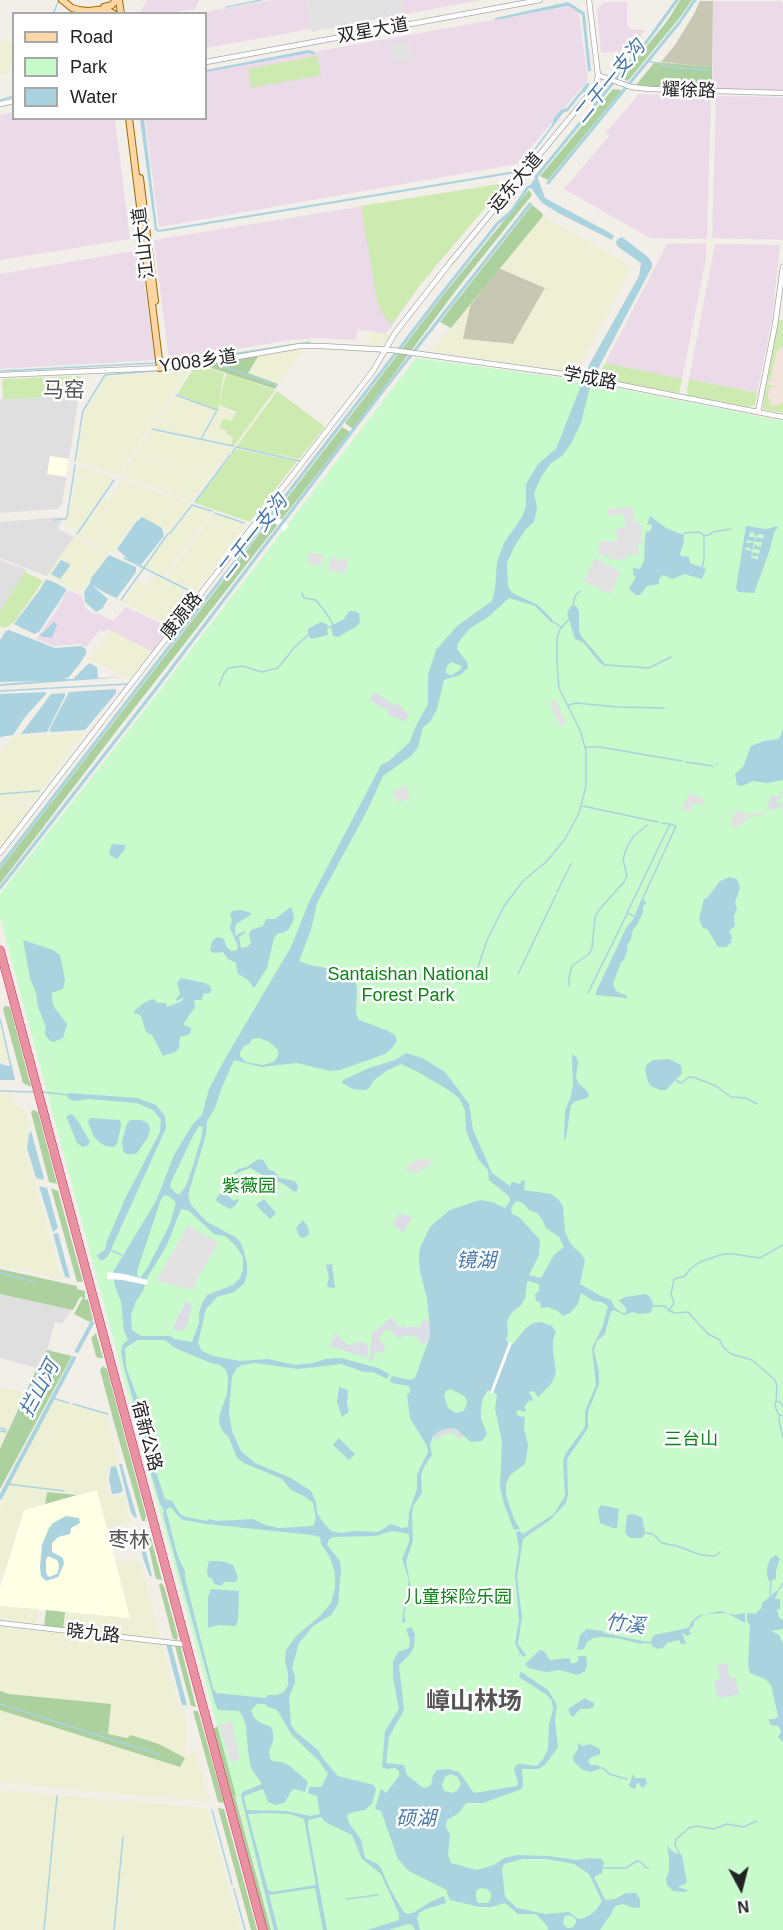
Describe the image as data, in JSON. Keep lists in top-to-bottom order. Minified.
{"streets":{"highway":["宿新公路"],"main road":["江山大道"],"street":["双星大道","耀徐路","运东大道","Y008乡道","学成路","康源路","晓九路"]},"crossings":[["耀徐路","运东大道"],["运东大道","Y008乡道"],["运东大道","康源路"],["江山大道","Y008乡道"],["Y008乡道","学成路"],["Y008乡道","康源路"],["宿新公路","晓九路"]],"districts":["马窑","枣林","嶂山林场"],"water":["二干一支沟","镜湖","拦山河","竹溪","硕湖"],"parks":["Santaishan National Forest Park","紫薇园","三台山","儿童探险乐园"],"legend":["Road","Park","Water"],"north":"bottom"}
